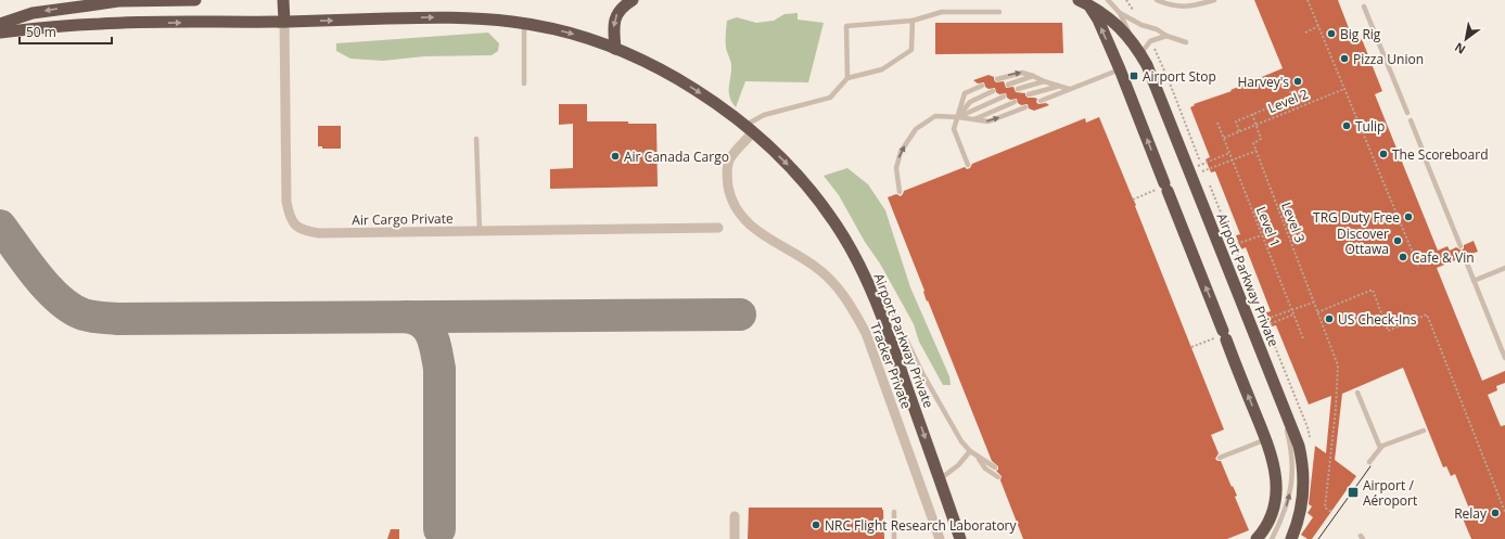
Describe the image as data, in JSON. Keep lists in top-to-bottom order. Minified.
{"streets":{"highway":["Airport Parkway Private"],"street":["Air Cargo Private","Tracker Private"],"path":["Level 2","Level 3","Level 1"]},"crossings":[["Level 2","Level 1"],["Air Cargo Private","Airport Parkway Private"],["Airport Parkway Private","Tracker Private"]],"one_way":["Airport Parkway Private"],"places":{"other":["Big Rig","Pizza Union","Harvey's","Tulip","The Scoreboard","Air Canada Cargo","TRG Duty Free","Discover Ottawa","Cafe & Vin","US Check-Ins","Relay","NRC Flight Research Laboratory"],"transit":["Airport Stop","Airport / Aéroport"]},"scale_bar":"50 m","north":"bottom left"}
